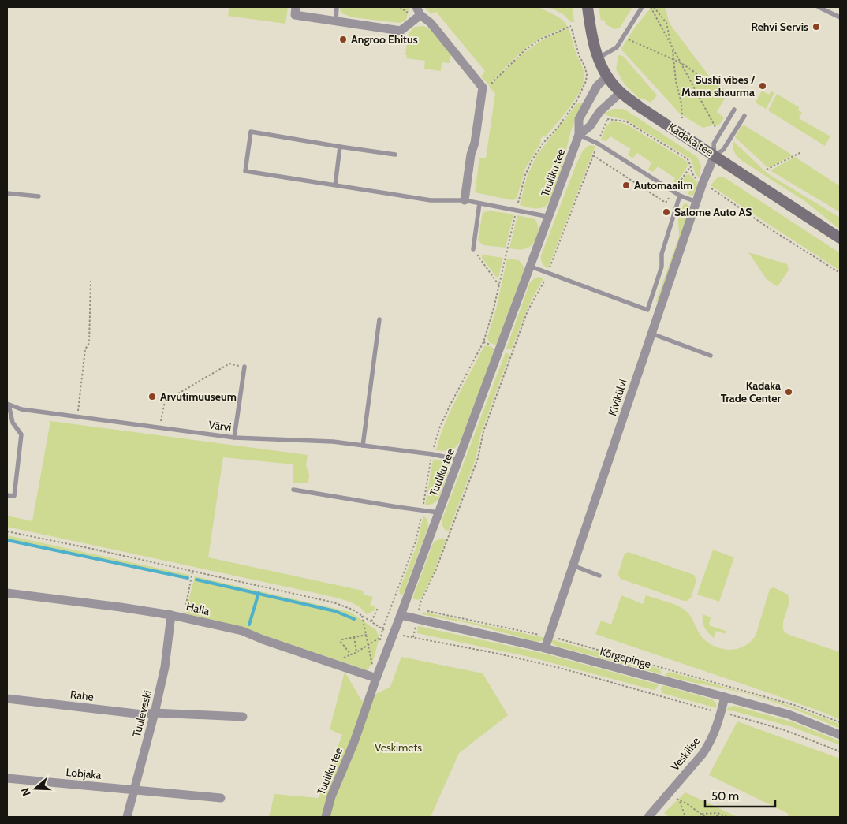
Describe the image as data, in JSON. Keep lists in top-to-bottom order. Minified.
{"streets":{"main road":["Kadaka tee"],"street":["Tuuliku tee","Kivikülvi","Halla","Kõrgepinge","Rahe","Tuuleveski","Veskilise","Lobjaka"],"lane":["Värvi"]},"crossings":[["Kadaka tee","Tuuliku tee"],["Kadaka tee","Kivikülvi"],["Tuuliku tee","Värvi"],["Tuuliku tee","Halla"],["Tuuliku tee","Kõrgepinge"],["Kivikülvi","Kõrgepinge"],["Halla","Tuuleveski"],["Kõrgepinge","Veskilise"],["Rahe","Tuuleveski"],["Tuuleveski","Lobjaka"]],"parks":["Veskimets"],"places":["Rehvi Servis","Angroo Ehitus","Sushi vibes / Mama shaurma","Automaailm","Salome Auto AS","Kadaka Trade Center","Arvutimuuseum"],"scale_bar":"50 m","north":"left"}
